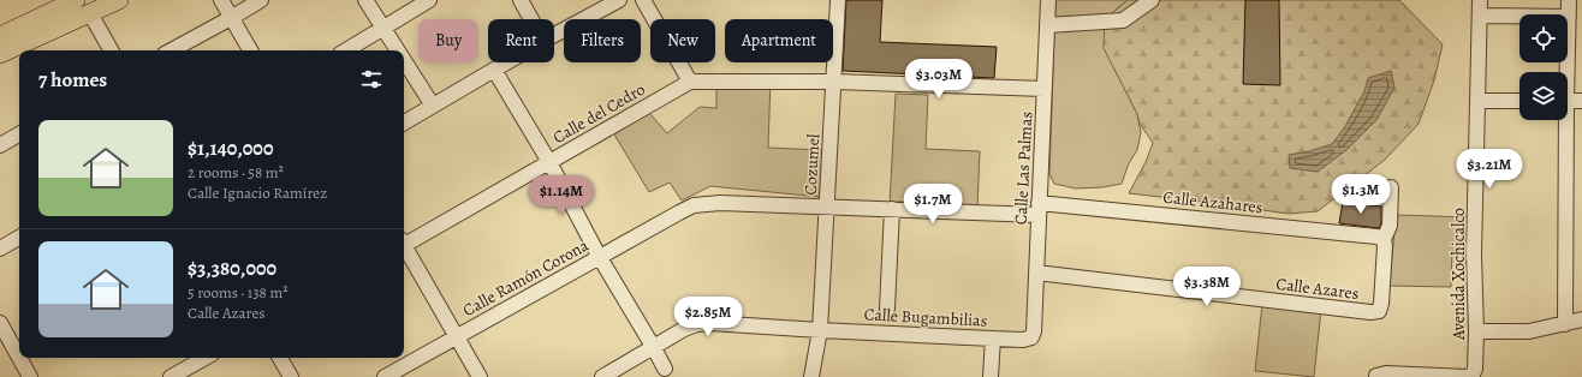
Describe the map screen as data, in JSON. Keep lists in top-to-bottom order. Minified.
{"streets":{"street":["Calle del Cedro","Cozumel","Calle Las Palmas","Calle Azahares","Avenida Xochicalco","Calle Ramón Corona","Calle Azares","Calle Bugambilias"]},"crossings":[["Calle del Cedro","Cozumel"],["Calle del Cedro","Calle Las Palmas"],["Cozumel","Calle Ramón Corona"],["Cozumel","Calle Bugambilias"],["Calle Las Palmas","Calle Azahares"],["Calle Las Palmas","Calle Azares"],["Calle Las Palmas","Calle Bugambilias"],["Calle Azahares","Calle Ramón Corona"],["Calle Azahares","Calle Azares"]],"page":{"chip":["Buy","Rent","Filters","New","Apartment"],"heading":"7 homes","price":["$3.03M","$3.21M","$1.3M","$1.14M","$1.7M","$3.38M","$2.85M"],"list":[{"name":"$1,140,000","note":"2 rooms · 58 m² · Calle Ignacio Ramírez"},{"name":"$3,380,000","note":"5 rooms · 138 m² · Calle Azares"}]}}
